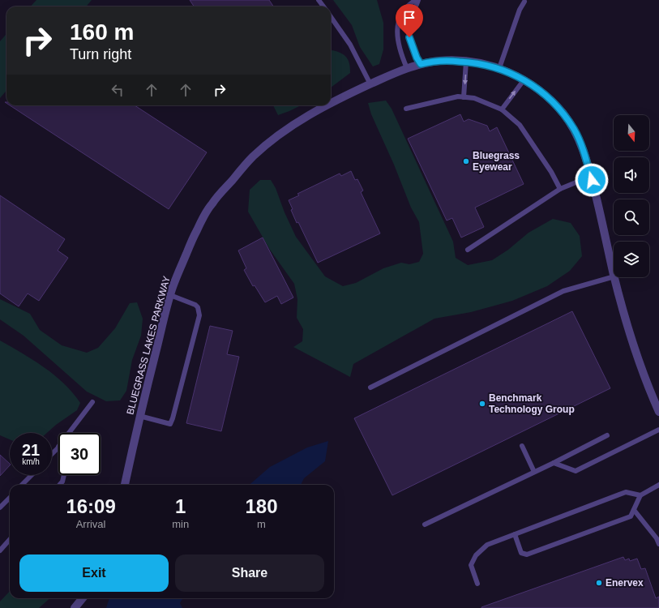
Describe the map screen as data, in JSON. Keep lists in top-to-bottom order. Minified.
{"streets":{"street":["BLUEGRASS LAKES PARKWAY"]},"places":["Bluegrass Eyewear","Benchmark Technology Group","Enervex"],"north":"bottom","page":{"turn":["160 m","Turn right"],"speed":"21 km/h","limit":"30","eta":["16:09","Arrival","1","min","180","m"],"buttons":["Exit","Share"]}}
